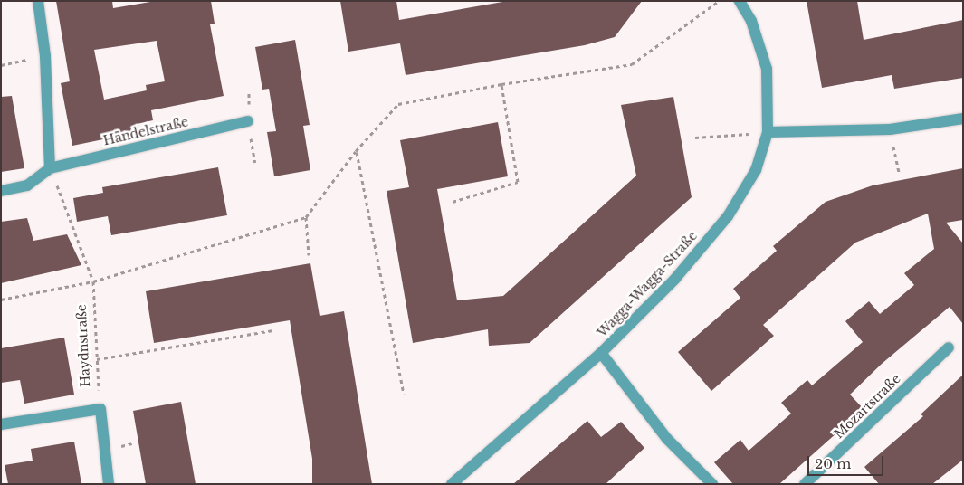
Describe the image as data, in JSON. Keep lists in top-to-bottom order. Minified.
{"streets":{"street":["Händelstraße","Wagga-Wagga-Straße","Mozartstraße"],"path":["Haydnstraße"]},"scale_bar":"20 m"}
